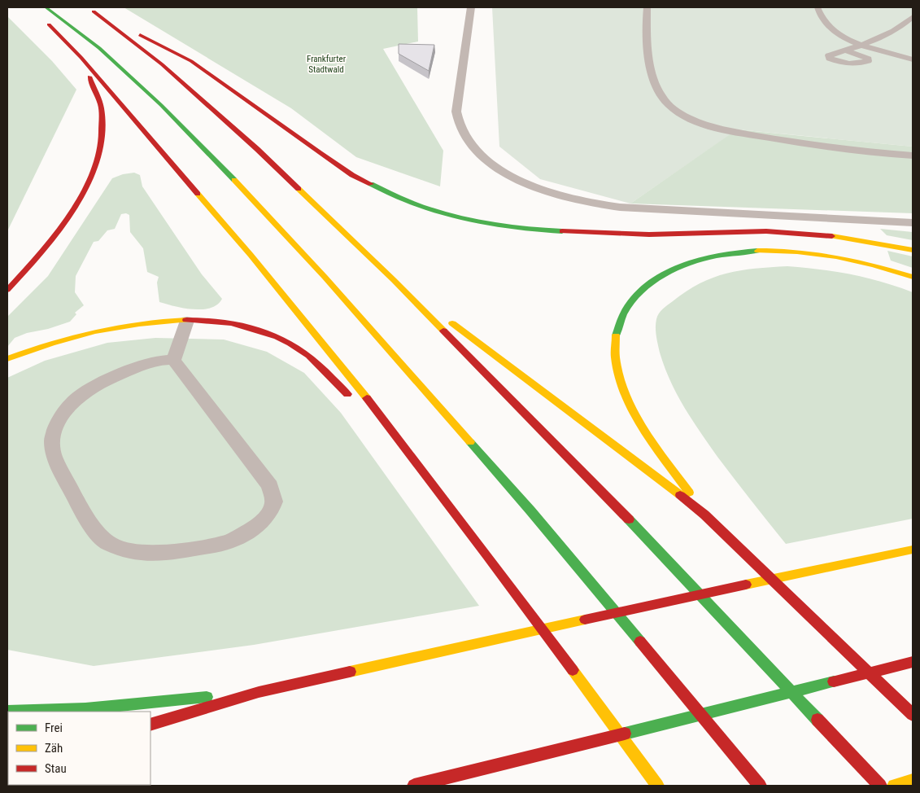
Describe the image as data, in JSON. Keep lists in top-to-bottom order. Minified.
{"parks":["Frankfurter Stadtwald"],"legend":["Frei","Zäh","Stau"]}
